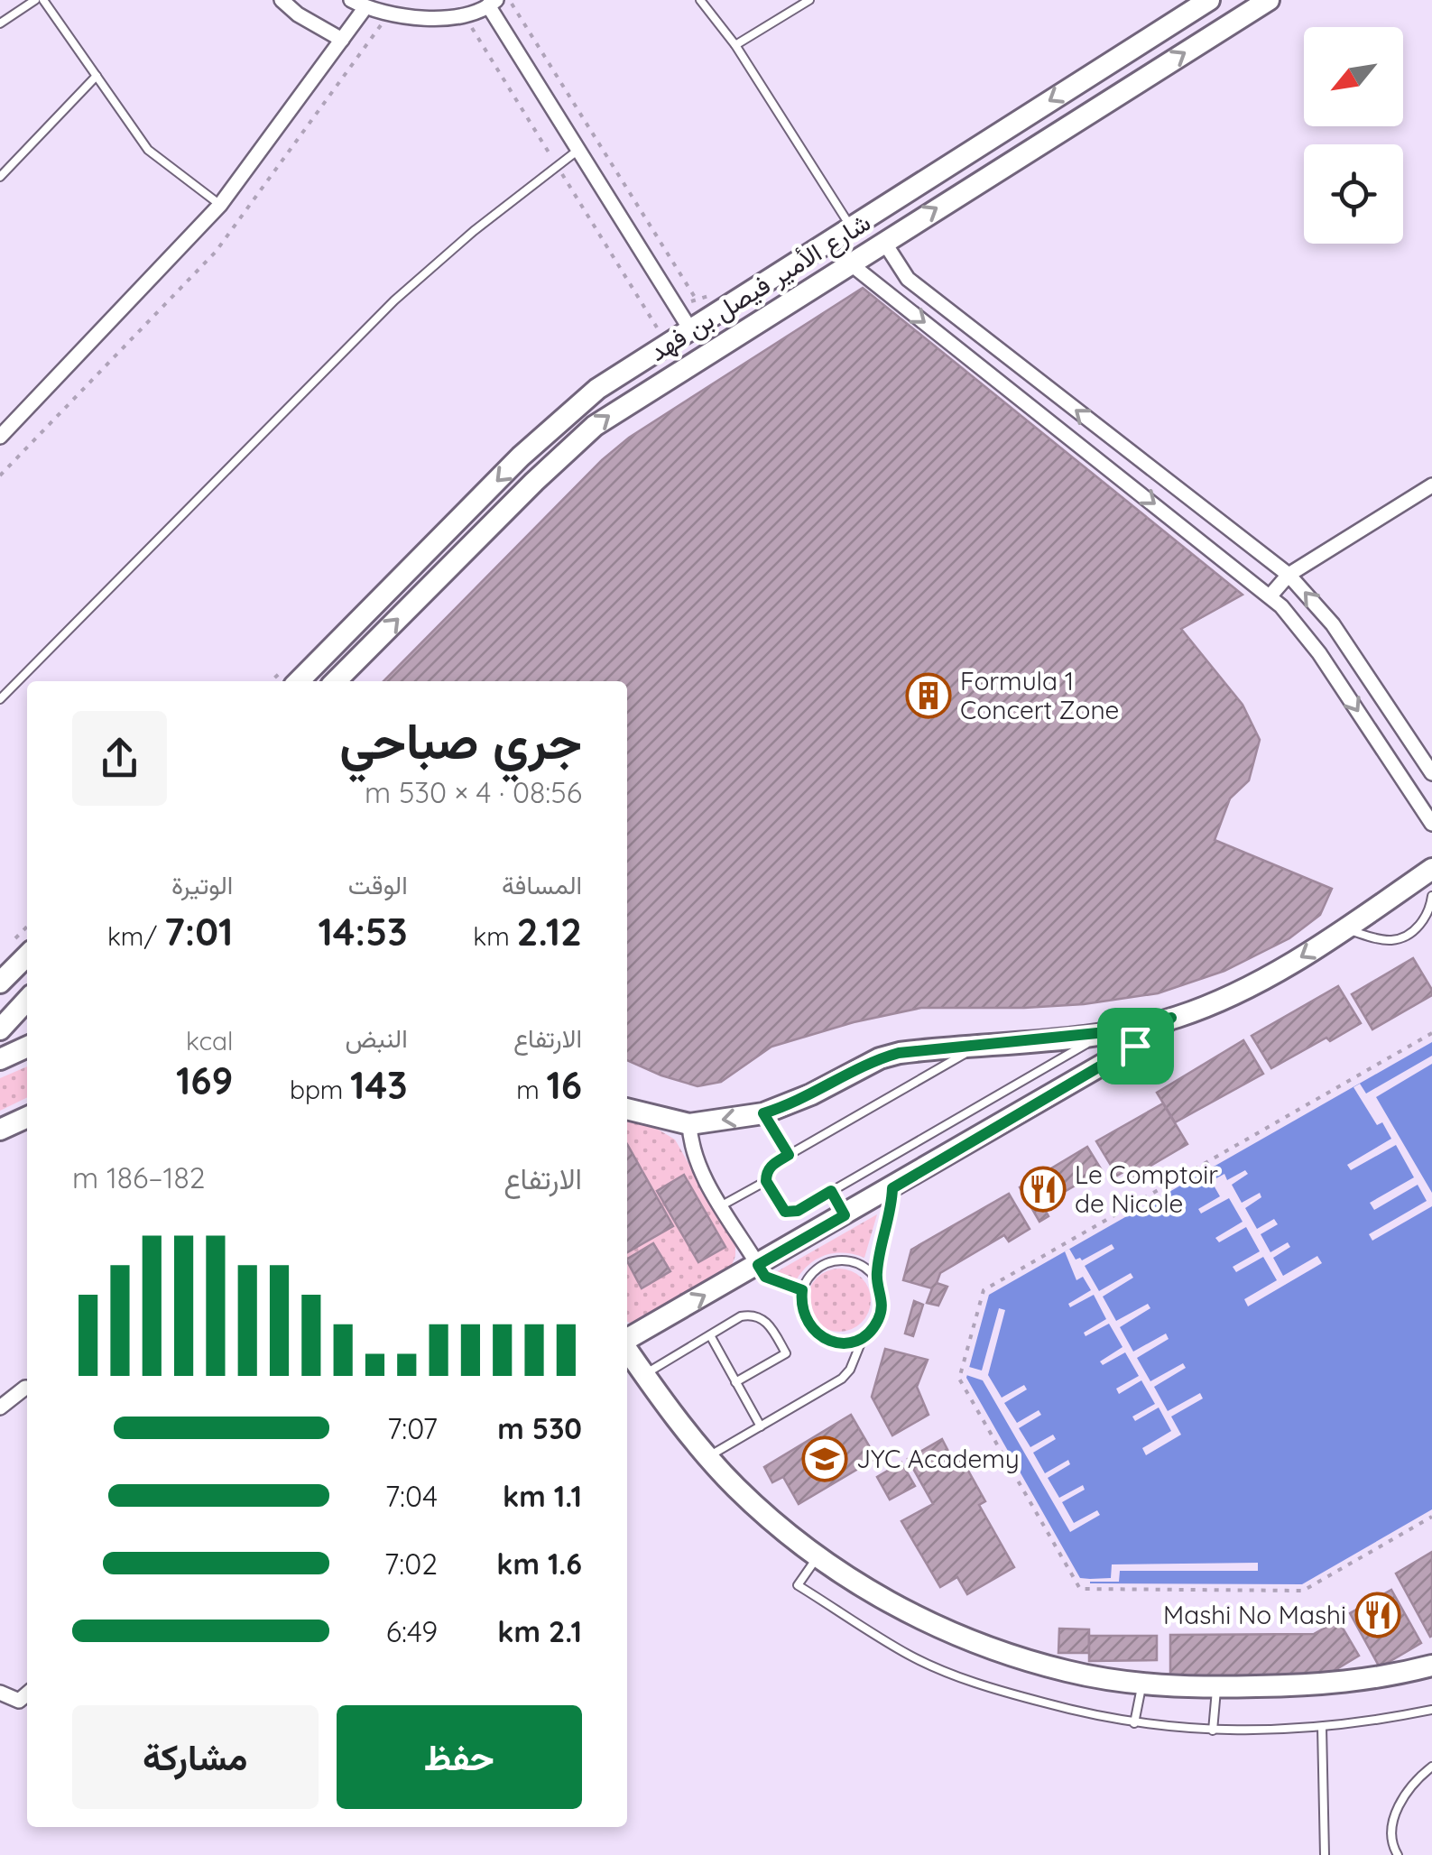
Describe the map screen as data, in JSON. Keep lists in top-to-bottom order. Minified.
{"streets":{"main road":["شارع الأمير فيصل بن فهد"]},"places":{"building":["Formula 1 Concert Zone"],"restaurant":["Le Comptoir de Nicole","Mashi No Mashi"],"school or university":["JYC Academy"]},"north":"bottom left","page":{"heading":["جري صباحي","08:56 · 4 × 530 m"],"stats":[["المسافة","2.12 km"],["الوقت","14:53"],["الوتيرة","7:01 /km"],["الارتفاع","16 m"],["النبض","143 bpm"],["kcal","169"]],"chart":["الارتفاع","182–186 m"],"list":[{"name":"530 m","note":"7:07"},{"name":"1.1 km","note":"7:04"},{"name":"1.6 km","note":"7:02"},{"name":"2.1 km","note":"6:49"}],"buttons":["حفظ","مشاركة"]}}
